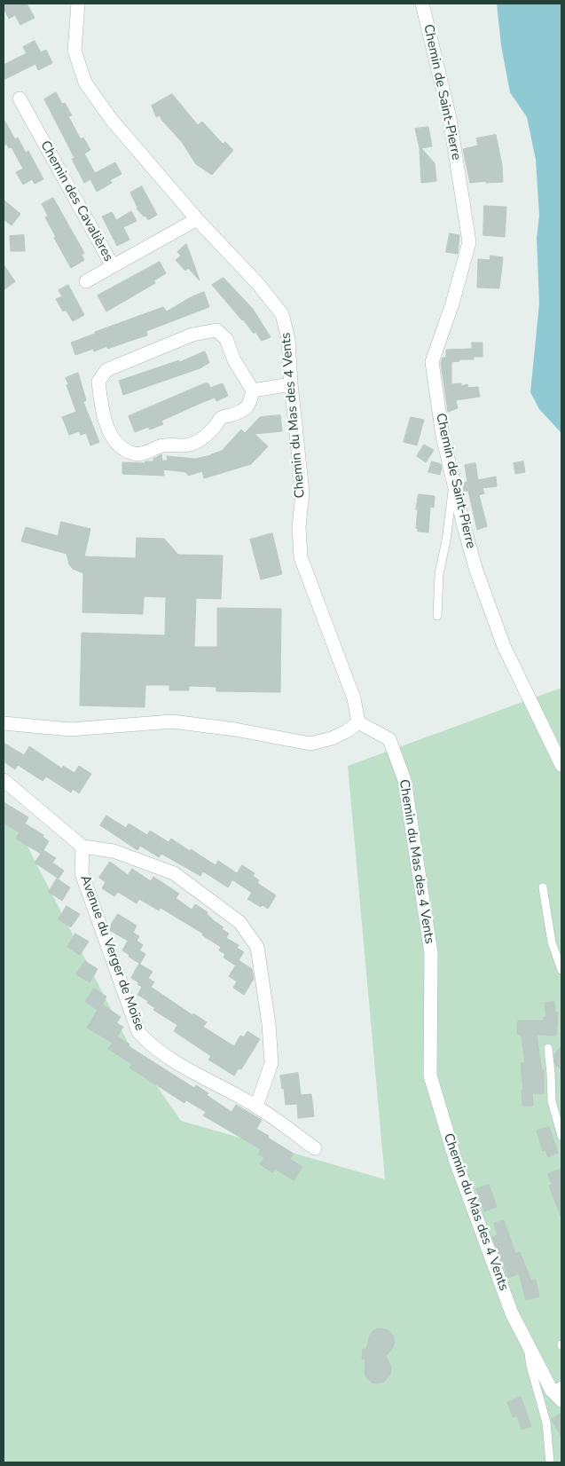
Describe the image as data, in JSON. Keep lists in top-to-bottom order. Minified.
{"streets":{"street":["Chemin de Saint-Pierre","Chemin des Cavalières","Chemin du Mas des 4 Vents","Avenue du Verger de Moïse"]},"crossings":[["Chemin des Cavalières","Chemin du Mas des 4 Vents"]]}
